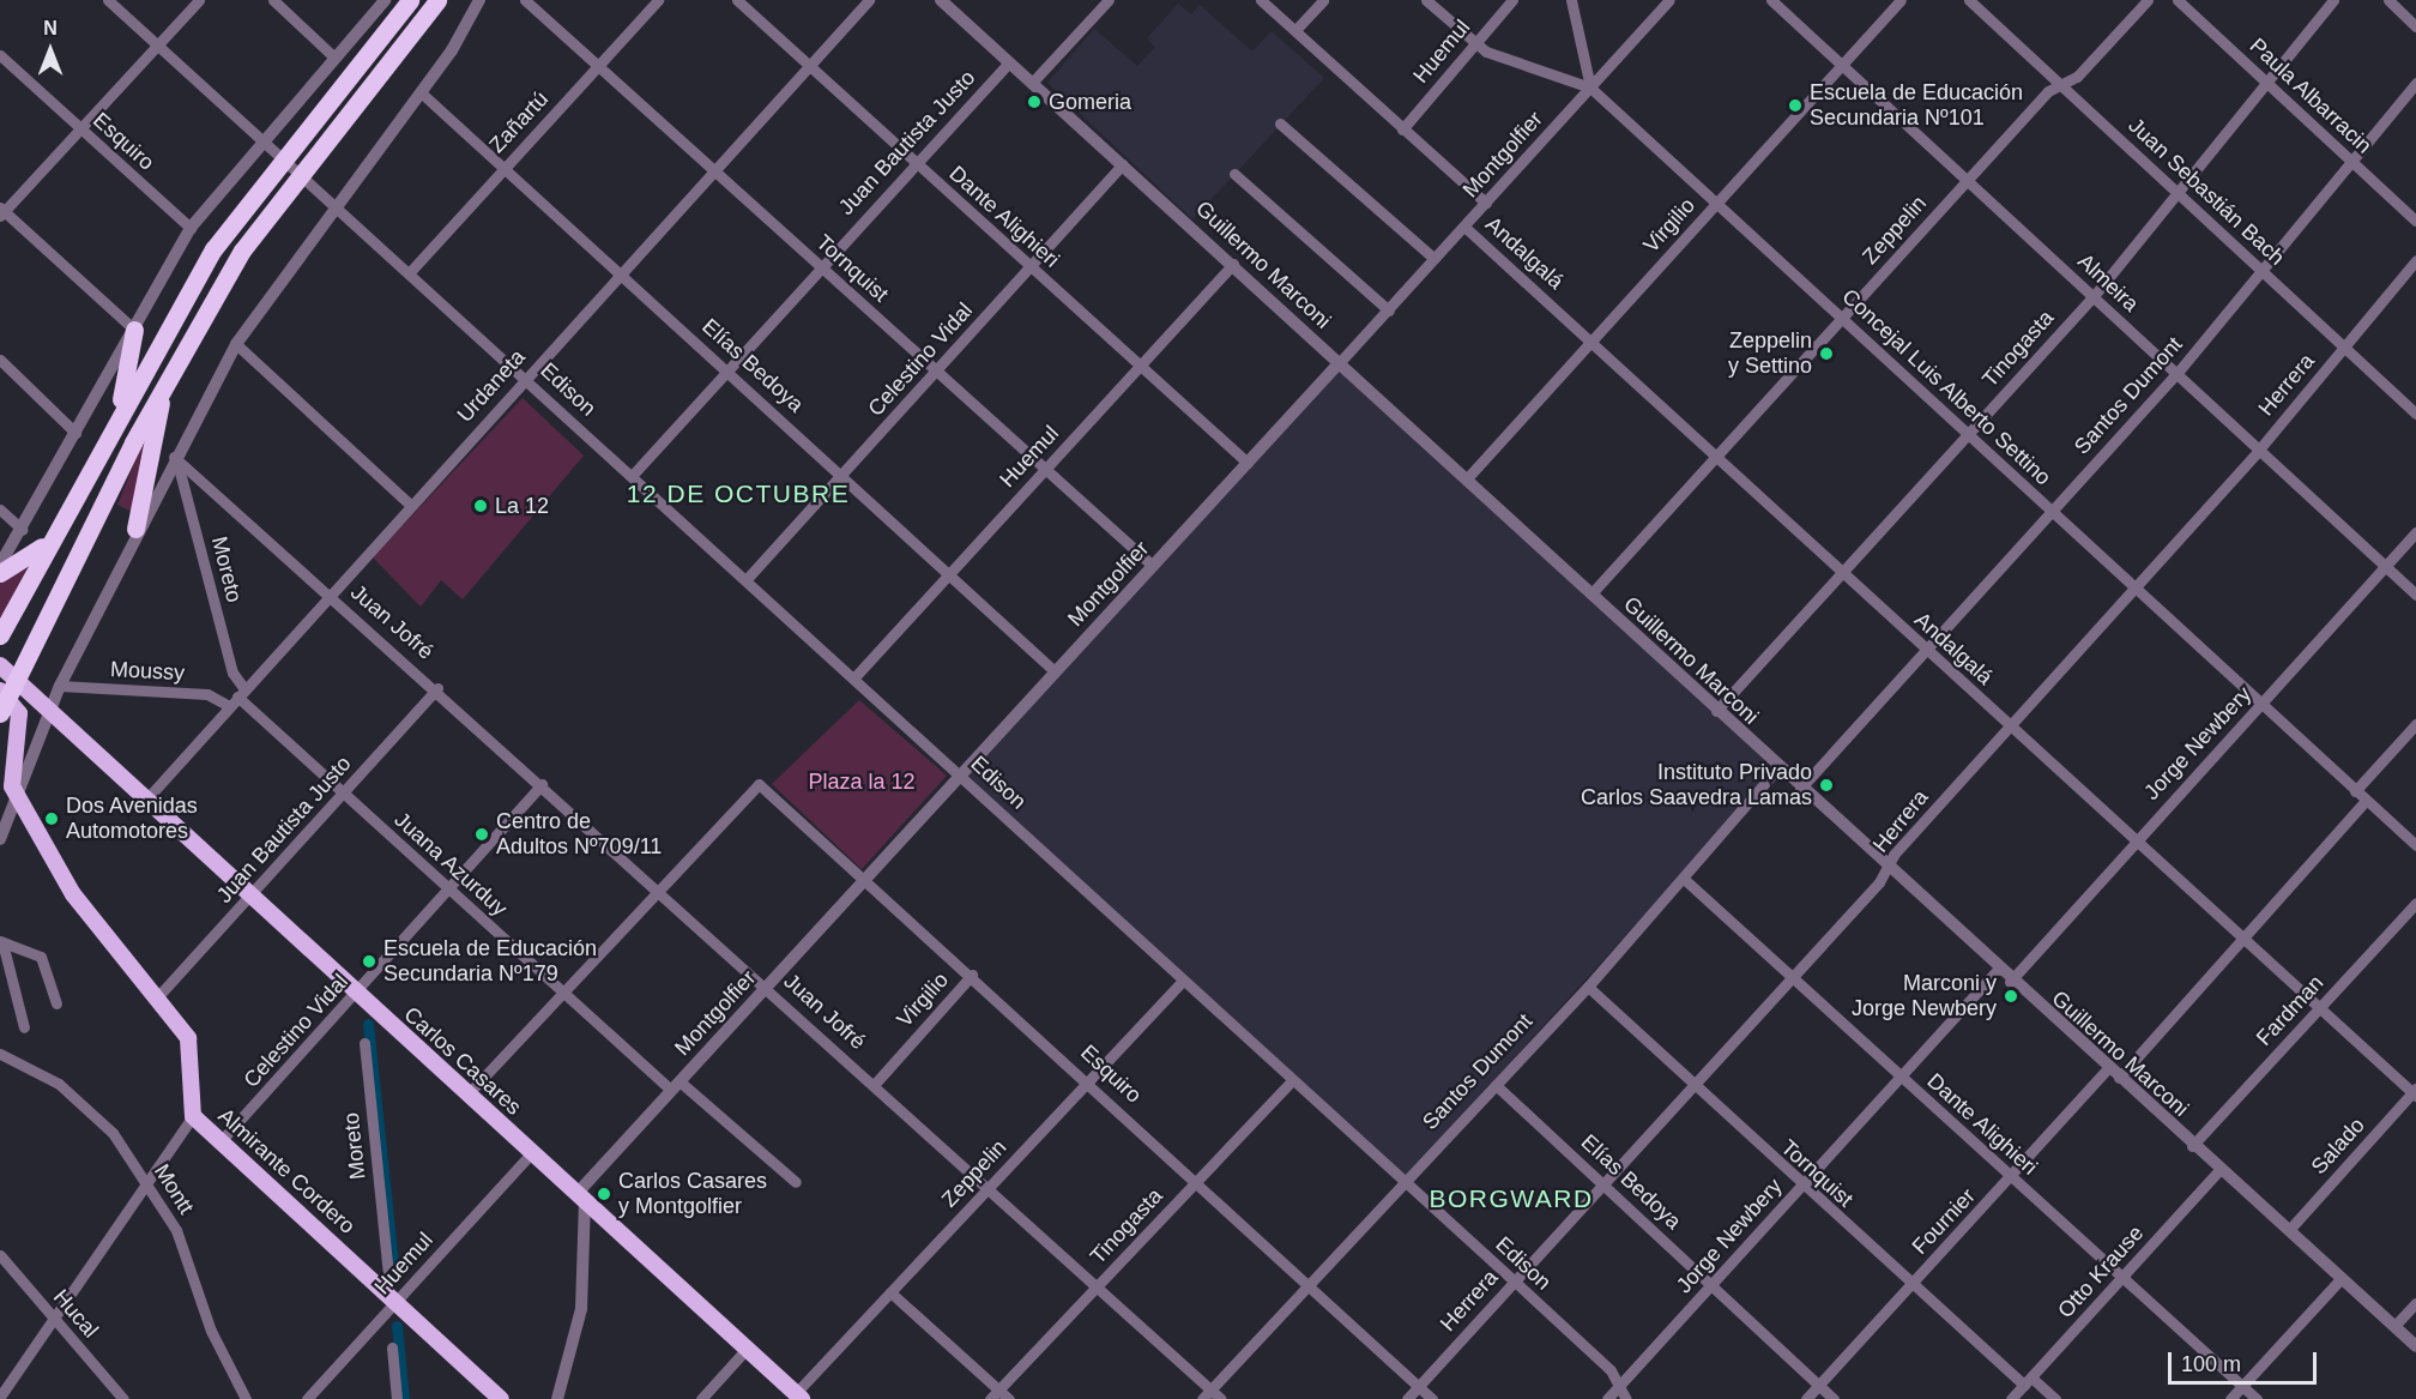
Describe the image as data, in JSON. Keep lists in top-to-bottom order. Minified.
{"streets":{"main road":["Carlos Casares","Almirante Cordero"],"street":["Huemul","Paula Albarracin","Zañartú","Esquiro","Juan Bautista Justo","Montgolfier","Juan Sebastián Bach","Dante Alighieri","Virgilio","Zeppelin","Andalgalá","Guillermo Marconi","Tornquist","Almeira","Tinogasta","Celestino Vidal","Elías Bedoya","Herrera","Urdaneta","Concejal Luis Alberto Settino","Edison","Santos Dumont","Moreto","Juan Jofré","Moussy","Jorge Newbery","Juana Azurduy","Fardman","Salado","Montt","Fournier","Otto Krause","Hucal"]},"crossings":[["Huemul","Dante Alighieri"],["Huemul","Andalgalá"],["Huemul","Guillermo Marconi"],["Huemul","Tornquist"],["Huemul","Elías Bedoya"],["Huemul","Concejal Luis Alberto Settino"],["Huemul","Edison"],["Huemul","Carlos Casares"],["Huemul","Almirante Cordero"],["Paula Albarracin","Tinogasta"],["Paula Albarracin","Santos Dumont"],["Zañartú","Tornquist"],["Zañartú","Elías Bedoya"],["Zañartú","Edison"],["Esquiro","Montgolfier"],["Esquiro","Virgilio"],["Esquiro","Zeppelin"],["Esquiro","Tinogasta"],["Esquiro","Herrera"],["Esquiro","Santos Dumont"],["Esquiro","Juan Jofré"],["Juan Bautista Justo","Dante Alighieri"],["Juan Bautista Justo","Guillermo Marconi"],["Juan Bautista Justo","Tornquist"],["Juan Bautista Justo","Elías Bedoya"],["Juan Bautista Justo","Edison"],["Juan Bautista Justo","Juan Jofré"],["Juan Bautista Justo","Juana Azurduy"],["Juan Bautista Justo","Carlos Casares"],["Juan Bautista Justo","Almirante Cordero"],["Montgolfier","Dante Alighieri"],["Montgolfier","Andalgalá"],["Montgolfier","Guillermo Marconi"],["Montgolfier","Tornquist"],["Montgolfier","Elías Bedoya"],["Montgolfier","Concejal Luis Alberto Settino"],["Montgolfier","Edison"],["Montgolfier","Juan Jofré"],["Montgolfier","Juana Azurduy"],["Montgolfier","Carlos Casares"],["Juan Sebastián Bach","Zeppelin"],["Juan Sebastián Bach","Tinogasta"],["Juan Sebastián Bach","Herrera"],["Juan Sebastián Bach","Santos Dumont"],["Dante Alighieri","Celestino Vidal"],["Dante Alighieri","Herrera"],["Dante Alighieri","Urdaneta"],["Dante Alighieri","Santos Dumont"],["Dante Alighieri","Jorge Newbery"],["Dante Alighieri","Fournier"],["Dante Alighieri","Otto Krause"],["Virgilio","Andalgalá"],["Virgilio","Guillermo Marconi"],["Virgilio","Almeira"],["Virgilio","Concejal Luis Alberto Settino"],["Virgilio","Juan Jofré"],["Zeppelin","Andalgalá"],["Zeppelin","Guillermo Marconi"],["Zeppelin","Almeira"],["Zeppelin","Concejal Luis Alberto Settino"],["Zeppelin","Edison"],["Zeppelin","Juan Jofré"],["Zeppelin","Carlos Casares"],["Andalgalá","Tinogasta"],["Andalgalá","Herrera"],["Andalgalá","Santos Dumont"],["Andalgalá","Jorge Newbery"],["Andalgalá","Fardman"],["Andalgalá","Salado"],["Guillermo Marconi","Tinogasta"],["Guillermo Marconi","Celestino Vidal"],["Guillermo Marconi","Herrera"],["Guillermo Marconi","Santos Dumont"],["Guillermo Marconi","Jorge Newbery"],["Guillermo Marconi","Fardman"],["Guillermo Marconi","Salado"],["Guillermo Marconi","Fournier"],["Guillermo Marconi","Otto Krause"],["Tornquist","Celestino Vidal"],["Tornquist","Herrera"],["Tornquist","Urdaneta"],["Tornquist","Santos Dumont"],["Tornquist","Jorge Newbery"],["Tornquist","Fournier"],["Tornquist","Otto Krause"],["Almeira","Tinogasta"],["Almeira","Herrera"],["Almeira","Santos Dumont"],["Almeira","Jorge Newbery"],["Tinogasta","Concejal Luis Alberto Settino"],["Tinogasta","Edison"],["Tinogasta","Juan Jofré"],["Celestino Vidal","Elías Bedoya"],["Celestino Vidal","Edison"],["Celestino Vidal","Juan Jofré"],["Celestino Vidal","Juana Azurduy"],["Celestino Vidal","Carlos Casares"],["Celestino Vidal","Almirante Cordero"],["Elías Bedoya","Herrera"],["Elías Bedoya","Urdaneta"],["Elías Bedoya","Santos Dumont"],["Elías Bedoya","Jorge Newbery"],["Elías Bedoya","Fournier"],["Herrera","Concejal Luis Alberto Settino"],["Herrera","Edison"],["Urdaneta","Edison"],["Urdaneta","Moreto"],["Urdaneta","Juan Jofré"],["Urdaneta","Moussy"],["Urdaneta","Juana Azurduy"],["Urdaneta","Carlos Casares"],["Concejal Luis Alberto Settino","Santos Dumont"],["Concejal Luis Alberto Settino","Jorge Newbery"],["Edison","Santos Dumont"],["Edison","Jorge Newbery"],["Santos Dumont","Juan Jofré"],["Moreto","Juan Jofré"],["Moreto","Juana Azurduy"],["Moreto","Almirante Cordero"]],"districts":["12 DE OCTUBRE","BORGWARD"],"parks":["Plaza la 12"],"places":["Gomeria","Escuela de Educación Secundaria Nº101","Zeppelin y Settino","La 12","Instituto Privado Carlos Saavedra Lamas","Dos Avenidas Automotores","Centro de Adultos Nº709/11","Escuela de Educación Secundaria Nº179","Marconi y Jorge Newbery","Carlos Casares y Montgolfier"],"scale_bar":"100 m","north":"top"}
